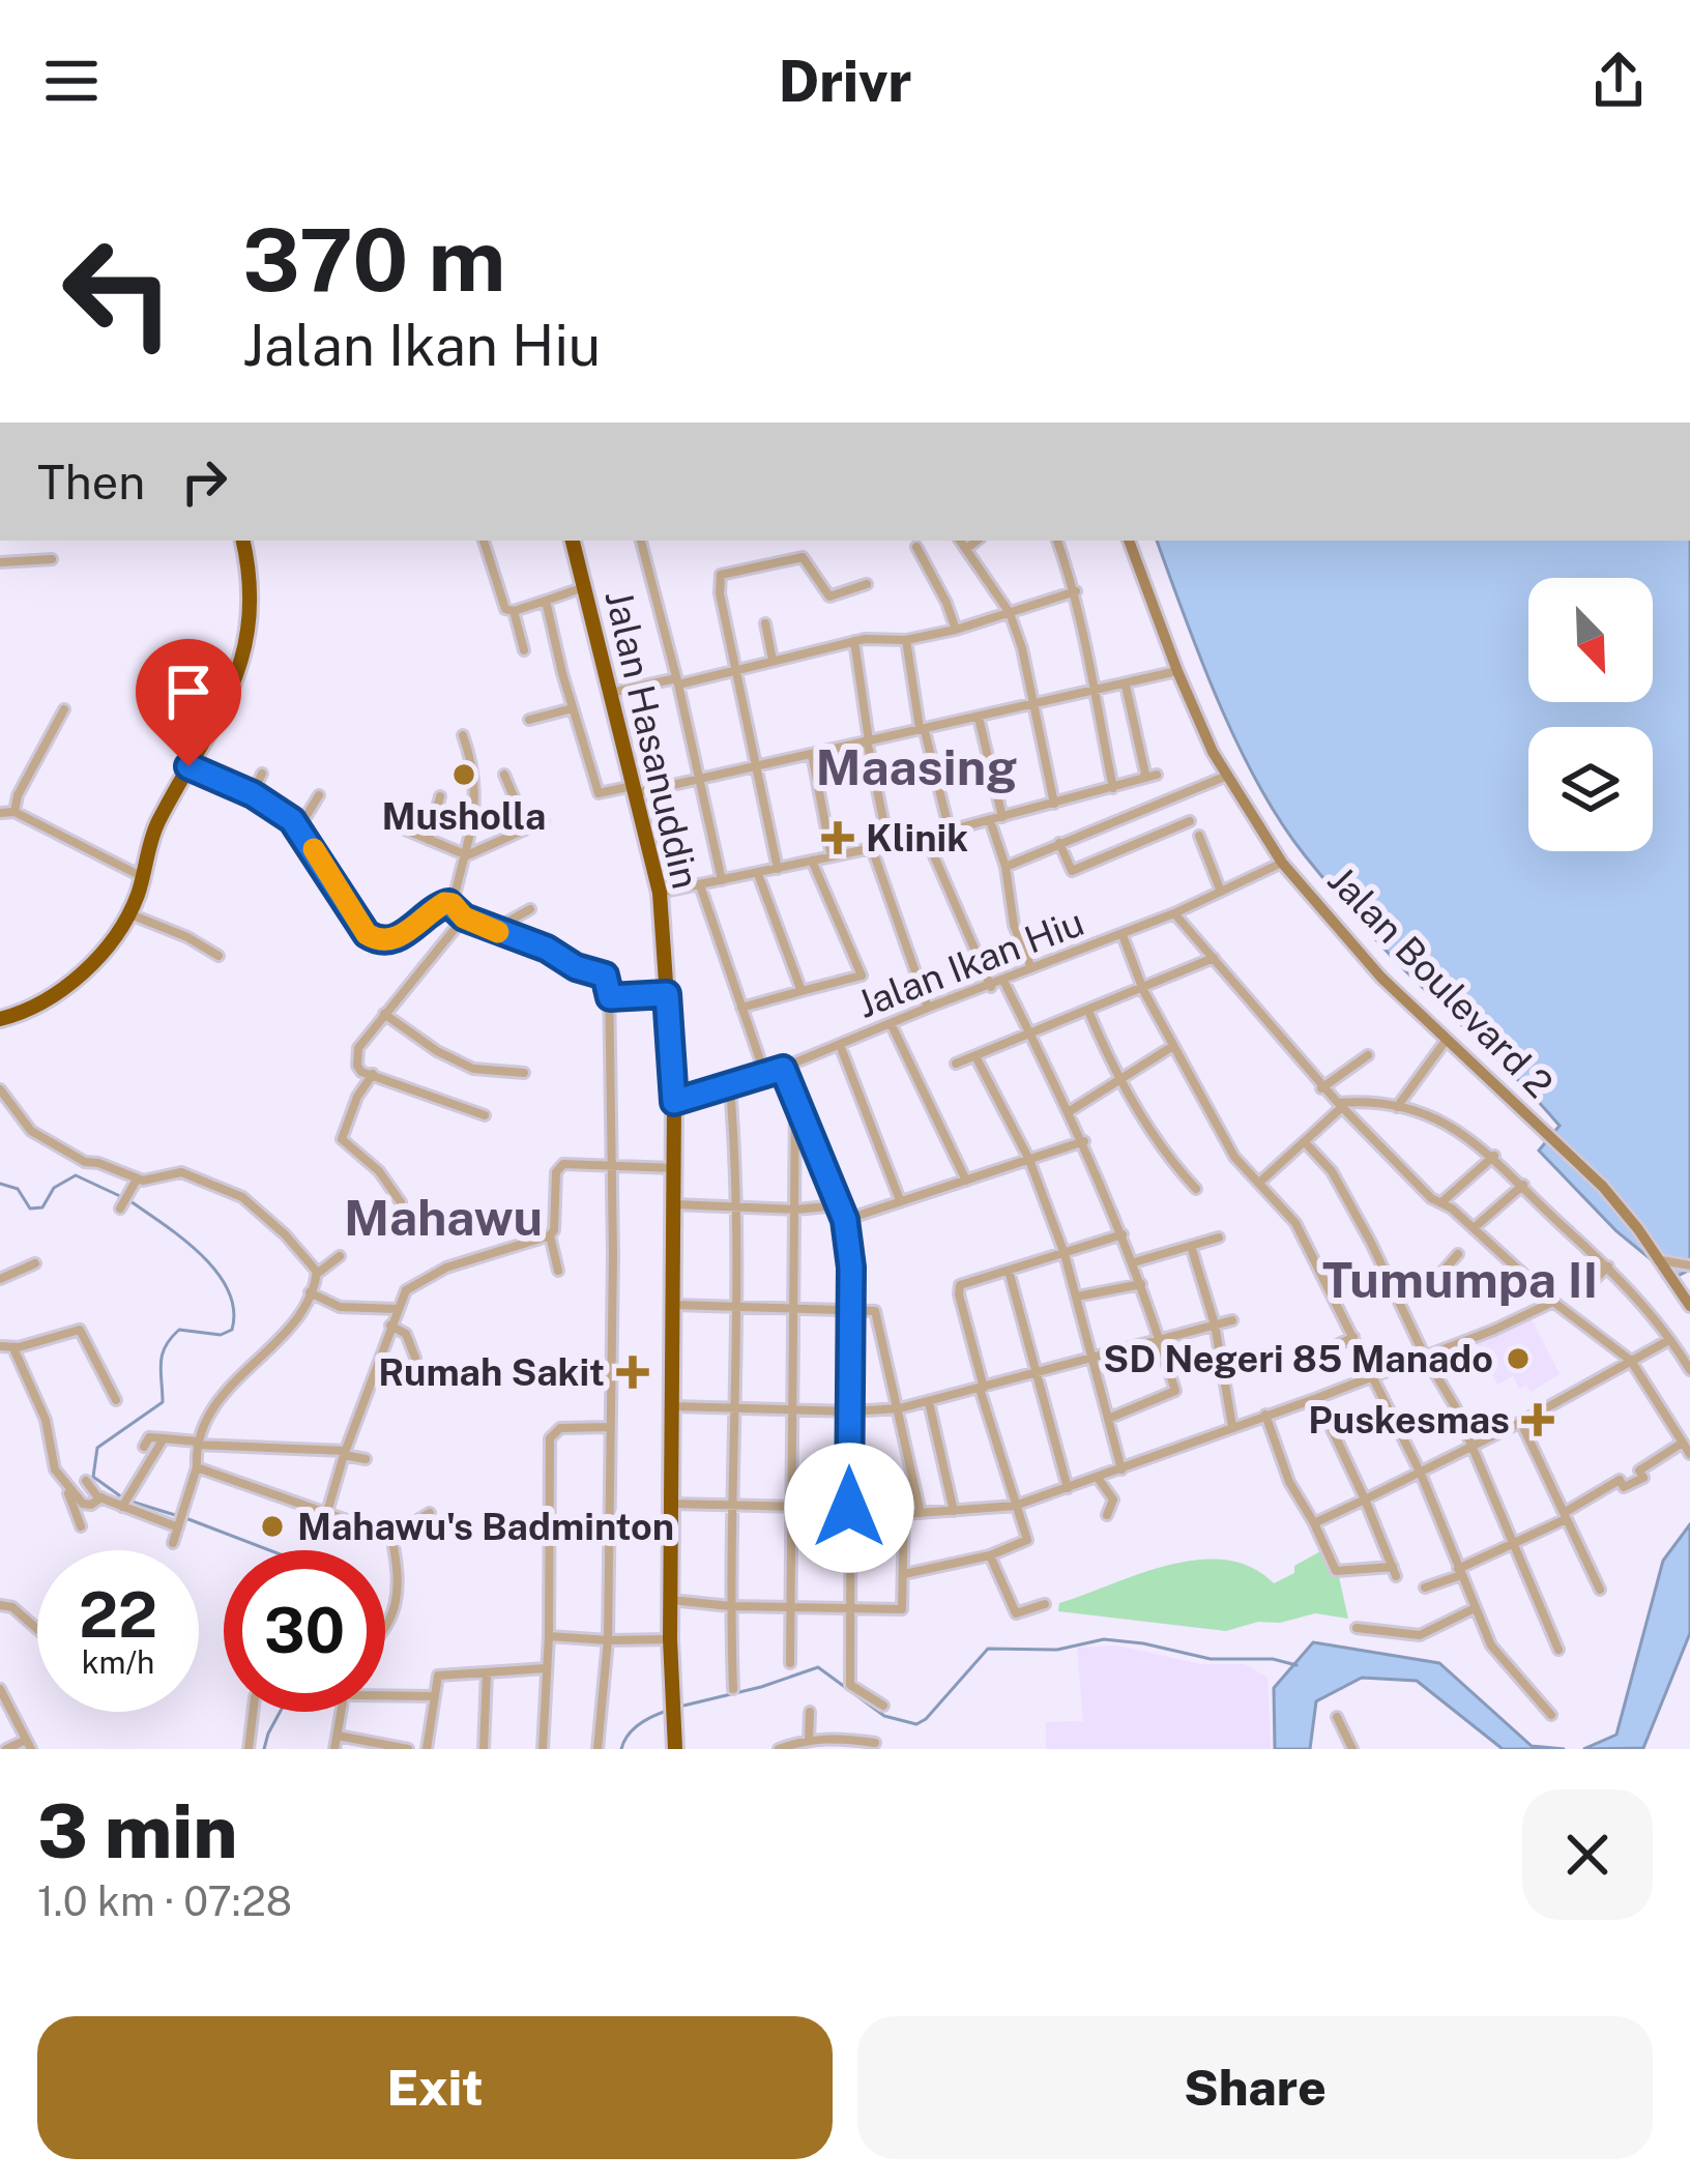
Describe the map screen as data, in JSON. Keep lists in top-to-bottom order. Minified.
{"streets":{"highway":["Jalan Hasanuddin"],"main road":["Jalan Boulevard 2"],"street":["Jalan Ikan Hiu"]},"crossings":[["Jalan Hasanuddin","Jalan Ikan Hiu"],["Jalan Ikan Hiu","Jalan Boulevard 2"]],"districts":["Maasing","Mahawu","Tumumpa II"],"places":{"other":["Musholla","SD Negeri 85 Manado","Mahawu's Badminton"],"health":["Klinik","Rumah Sakit","Puskesmas"]},"north":"bottom right","page":{"header":"Drivr","turn":["370 m","Jalan Ikan Hiu"],"then":"Then","speed":"22 km/h","limit":"30","heading":["3 min","1.0 km · 07:28"],"buttons":["Exit","Share"]}}
